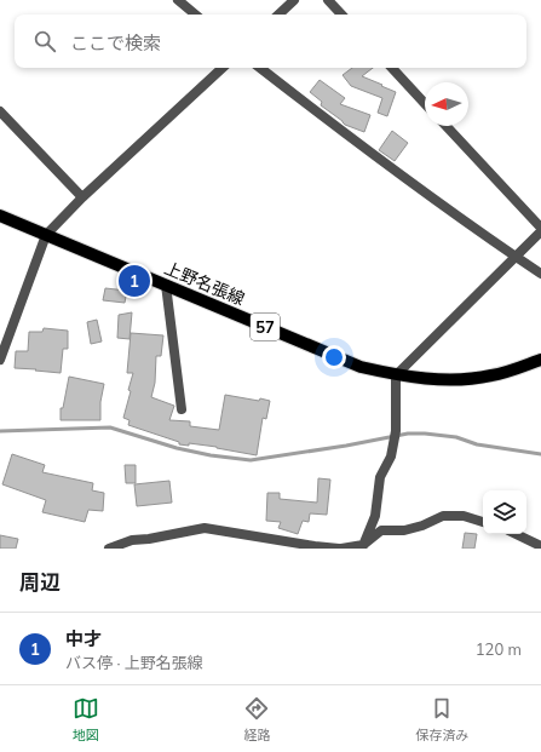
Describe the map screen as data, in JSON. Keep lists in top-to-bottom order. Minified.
{"streets":{"main road":["上野名張線","57"]},"north":"left","page":{"search":"ここで検索","pins":"1","heading":"周辺","list":[{"mark":"1","name":"中才","note":"バス停 · 上野名張線","value":"120 m"}],"nav":["地図","経路","保存済み"]}}
